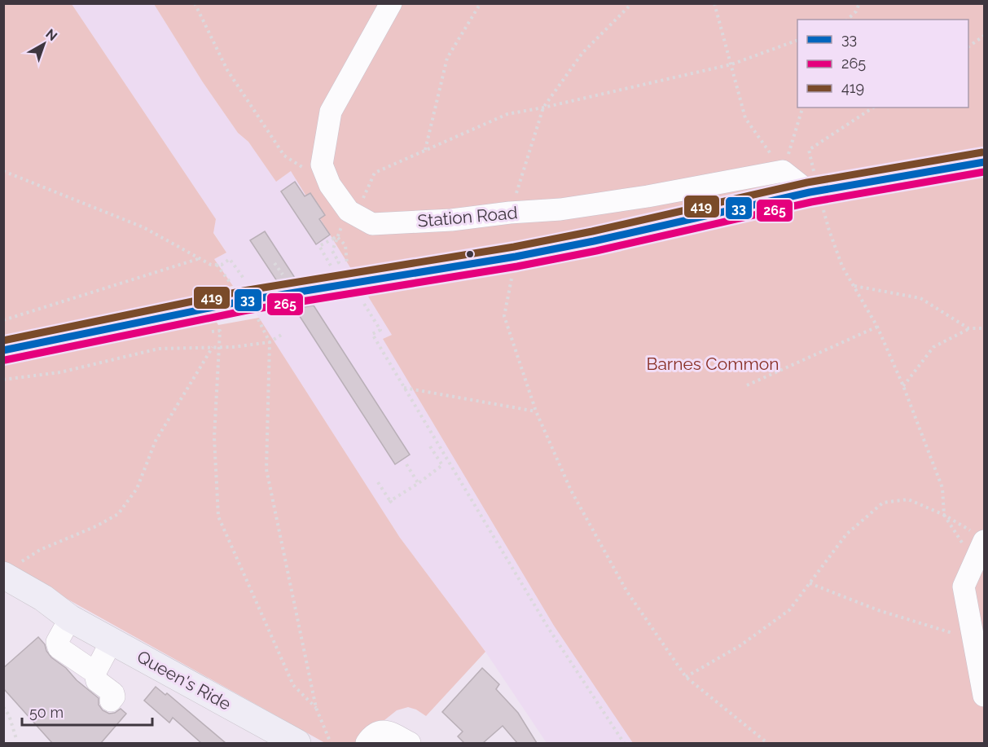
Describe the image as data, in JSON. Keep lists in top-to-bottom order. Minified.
{"streets":{"main road":["Queen's Ride"],"street":["Station Road"]},"parks":["Barnes Common"],"lines":["transit line 419","transit line 33","transit line 265"],"legend":["33","265","419"],"scale_bar":"50 m","north":"top right"}
